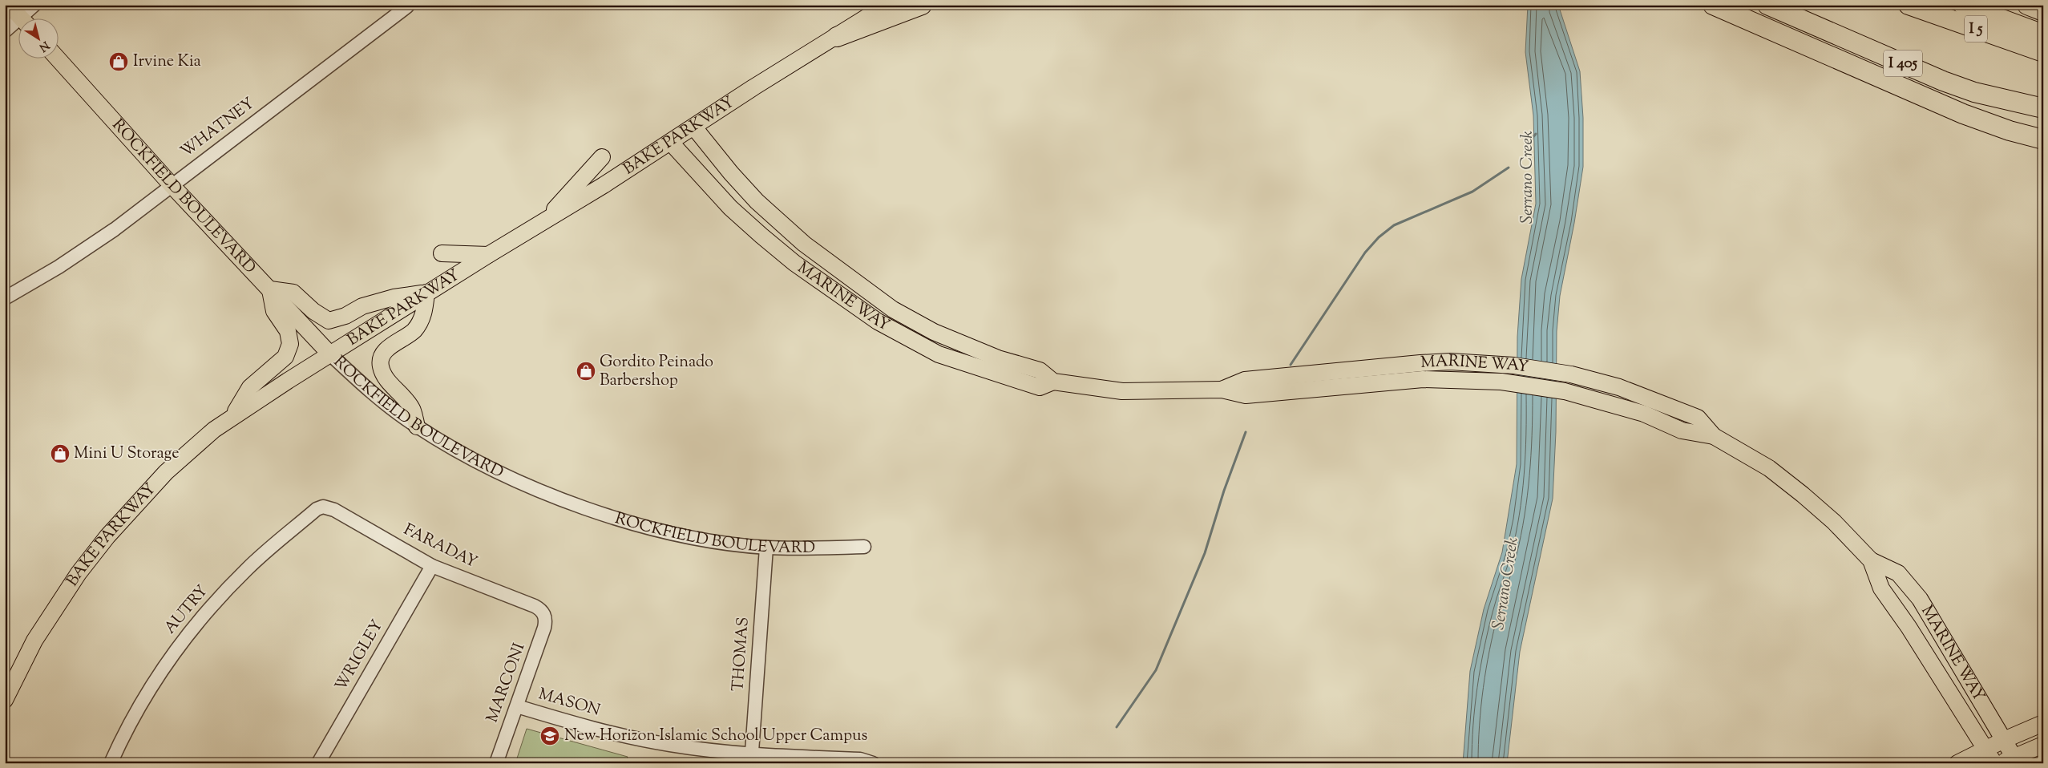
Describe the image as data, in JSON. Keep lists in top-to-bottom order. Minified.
{"streets":{"highway":["I 5","I 405"],"main road":["BAKE PARKWAY","ROCKFIELD BOULEVARD","MARINE WAY"],"street":["WHATNEY","FARADAY","AUTRY","THOMAS","WRIGLEY","MARCONI","MASON"]},"crossings":[["WHATNEY","ROCKFIELD BOULEVARD"],["BAKE PARKWAY","ROCKFIELD BOULEVARD"],["BAKE PARKWAY","MARINE WAY"],["ROCKFIELD BOULEVARD","THOMAS"],["FARADAY","AUTRY"],["FARADAY","WRIGLEY"],["FARADAY","MARCONI"],["THOMAS","MASON"],["MARCONI","MASON"]],"water":["Serrano Creek"],"places":{"shop":["Irvine Kia","Gordito Peinado Barbershop","Mini U Storage"],"school or university":["New Horizon Islamic School Upper Campus"]},"north":"bottom right"}
